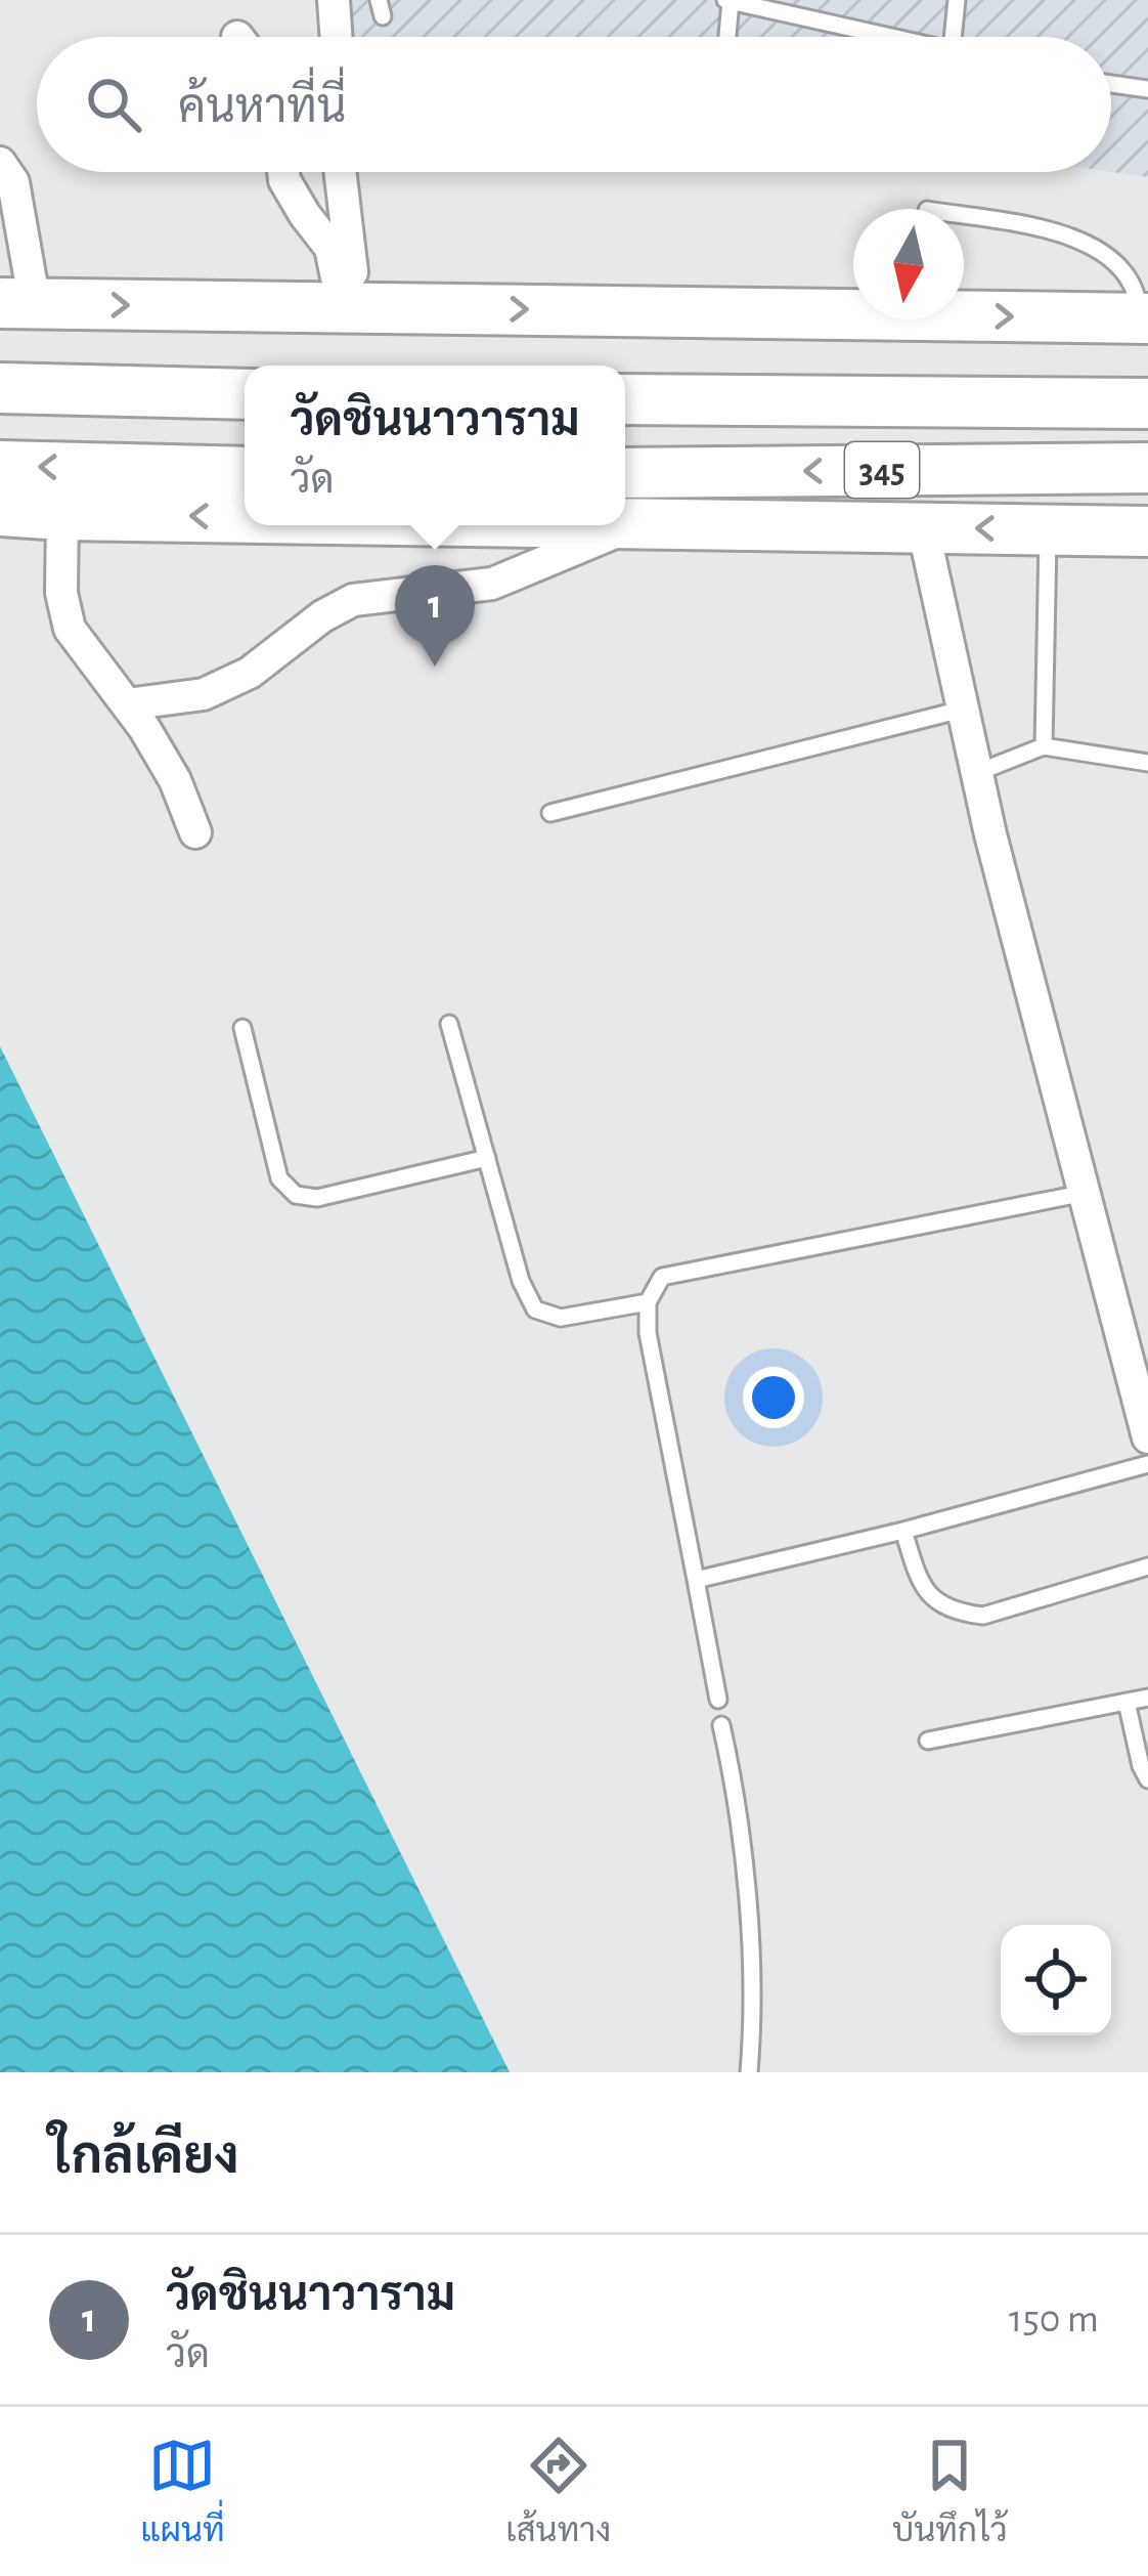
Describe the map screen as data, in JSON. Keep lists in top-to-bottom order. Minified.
{"streets":{"main road":["345"]},"north":"bottom","page":{"search":"ค้นหาที่นี่","popup":["วัดชินนาวาราม","วัด"],"pins":"1","heading":"ใกล้เคียง","list":[{"mark":"1","name":"วัดชินนาวาราม","note":"วัด","value":"150 m"}],"nav":["แผนที่","เส้นทาง","บันทึกไว้"]}}
